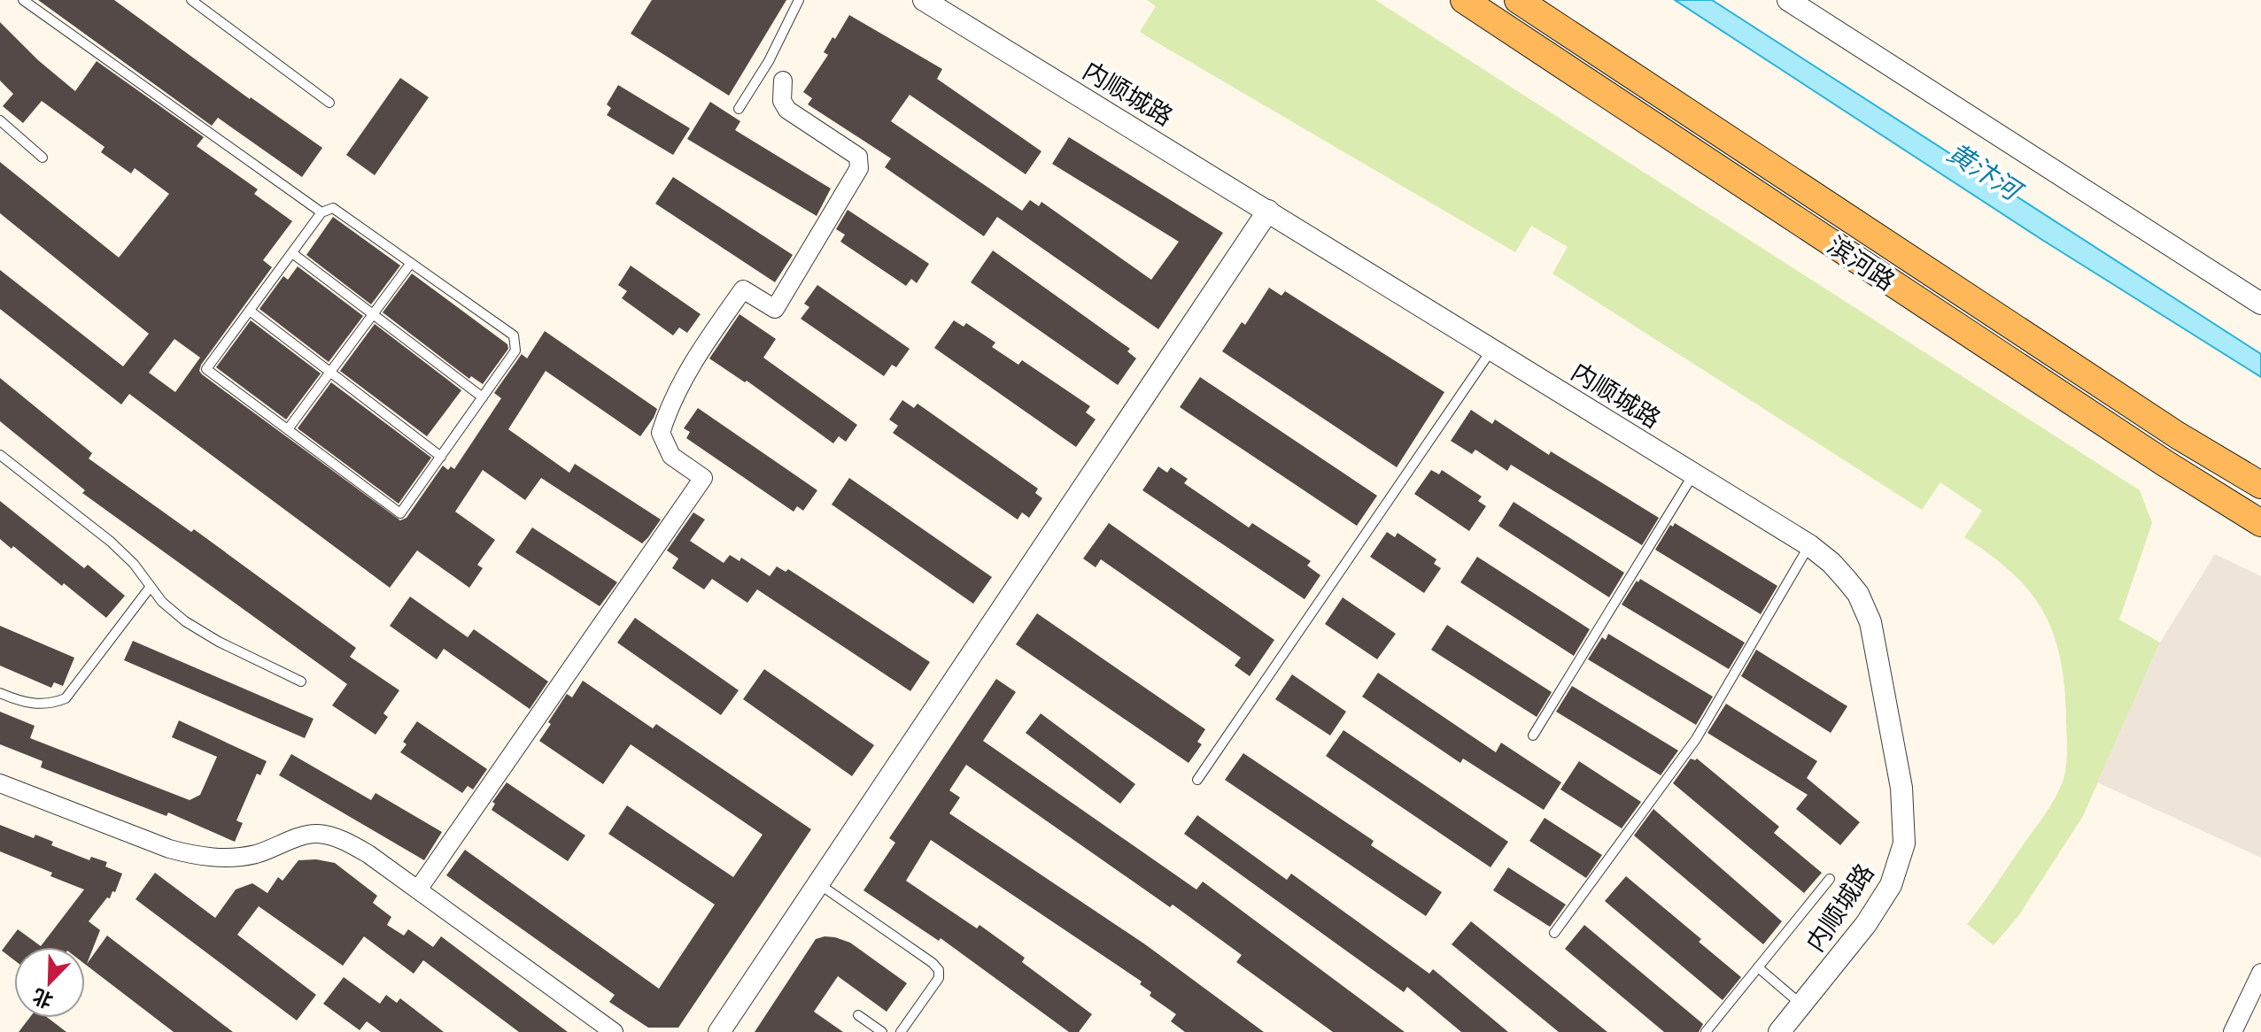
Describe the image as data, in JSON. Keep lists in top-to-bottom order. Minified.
{"streets":{"main road":["滨河路"],"street":["内顺城路"]},"water":["黄汴河"],"north":"bottom left"}
